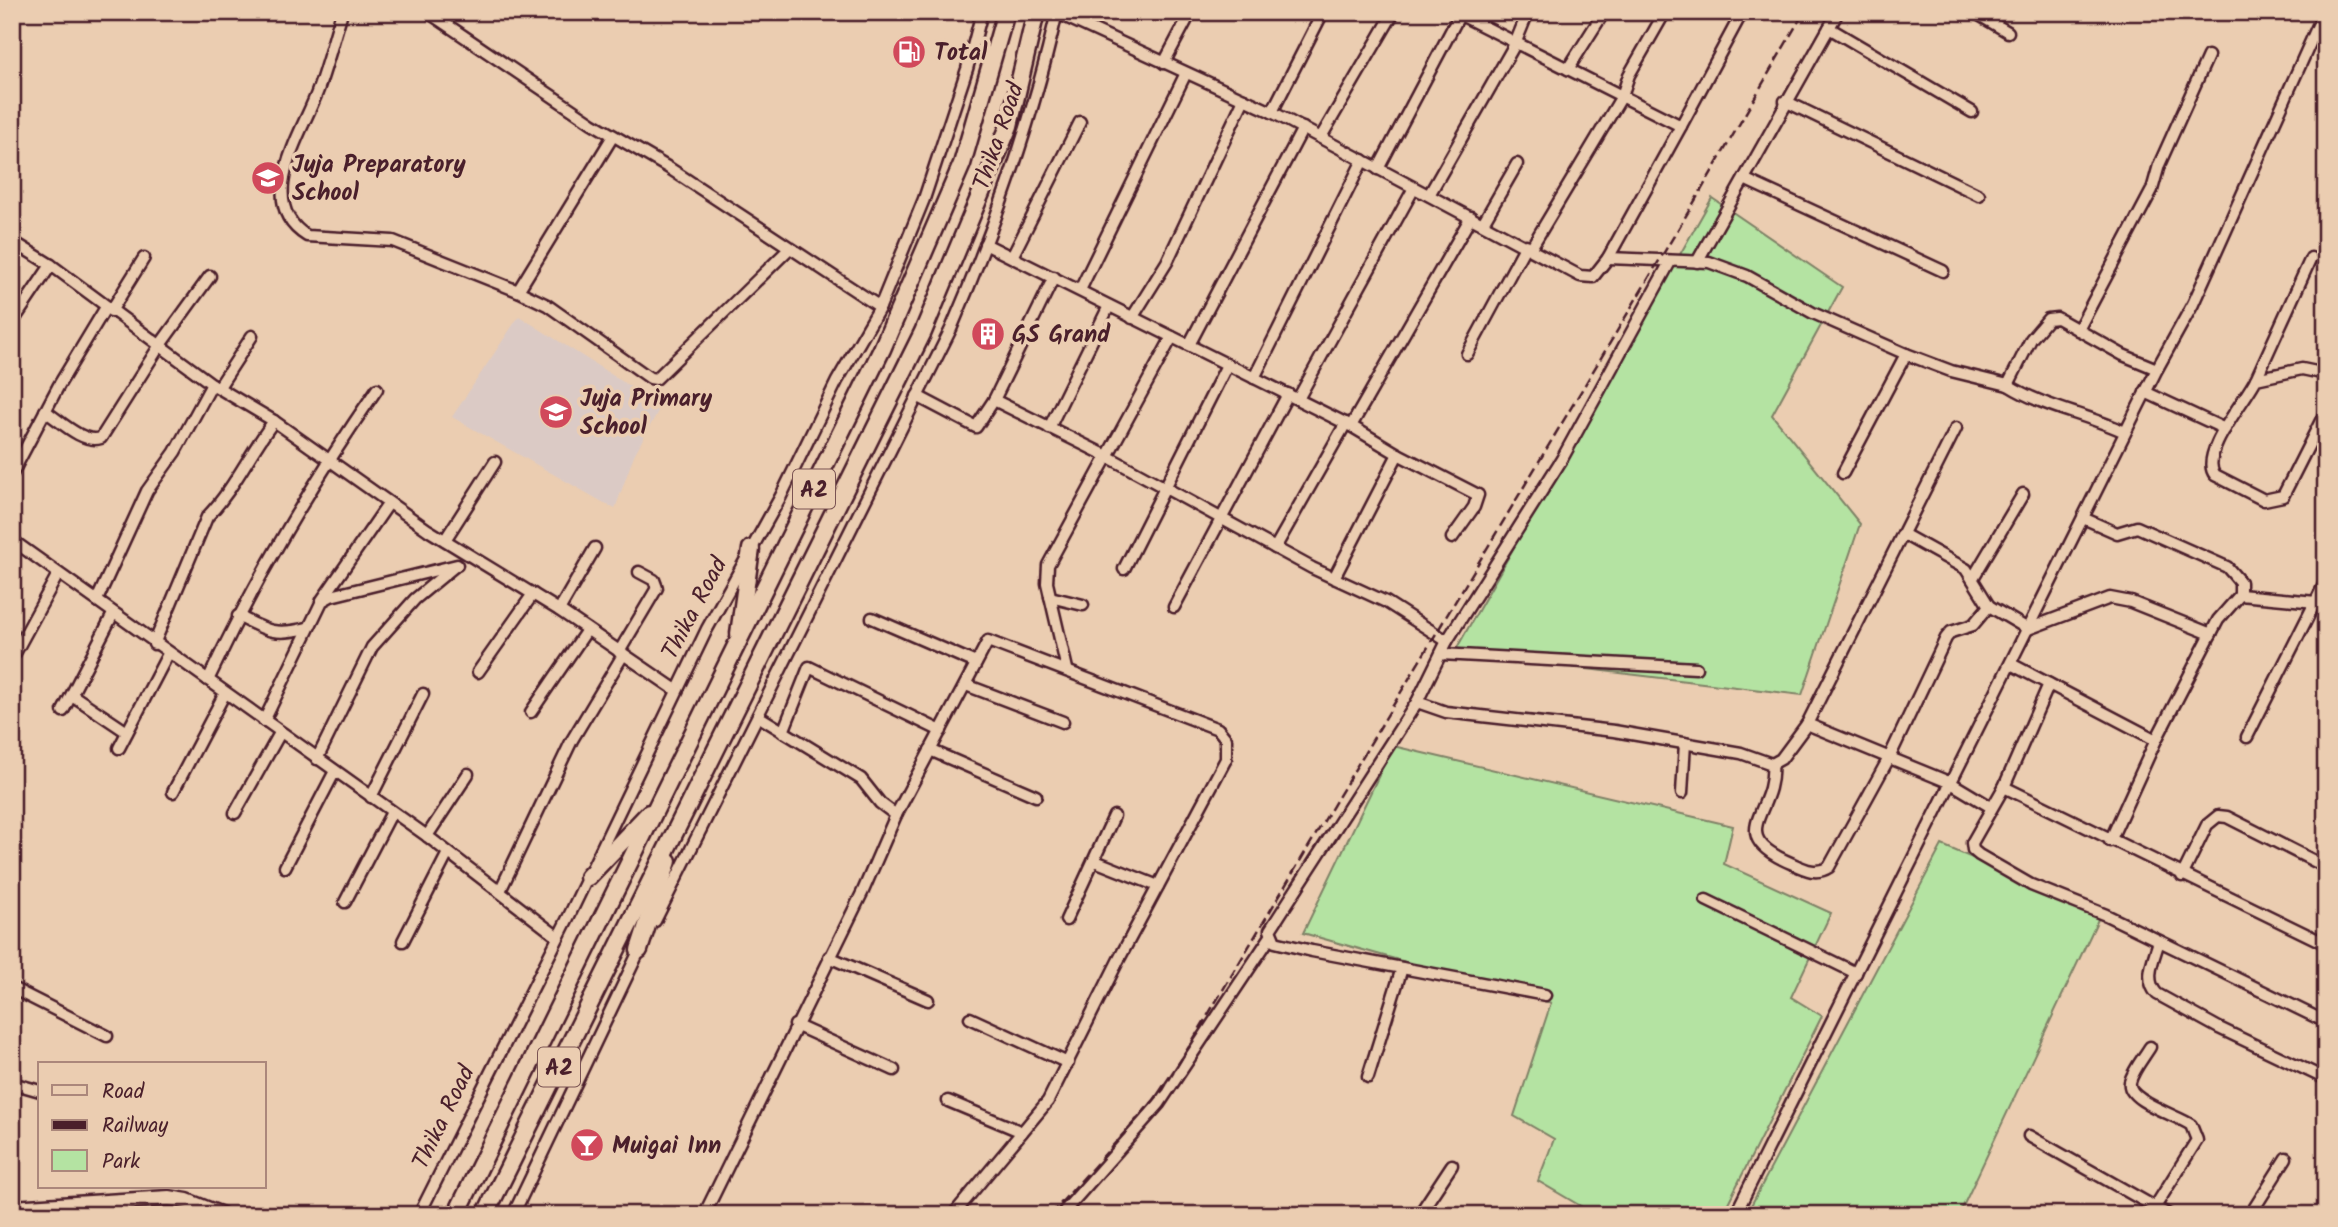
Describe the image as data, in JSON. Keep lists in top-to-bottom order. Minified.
{"streets":{"highway":["Thika Road","A2"]},"places":{"fuel station":["Total"],"school or university":["Juja Preparatory School","Juja Primary School"],"building":["GS Grand"],"bar":["Muigai Inn"]},"legend":["Road","Railway","Park"]}
